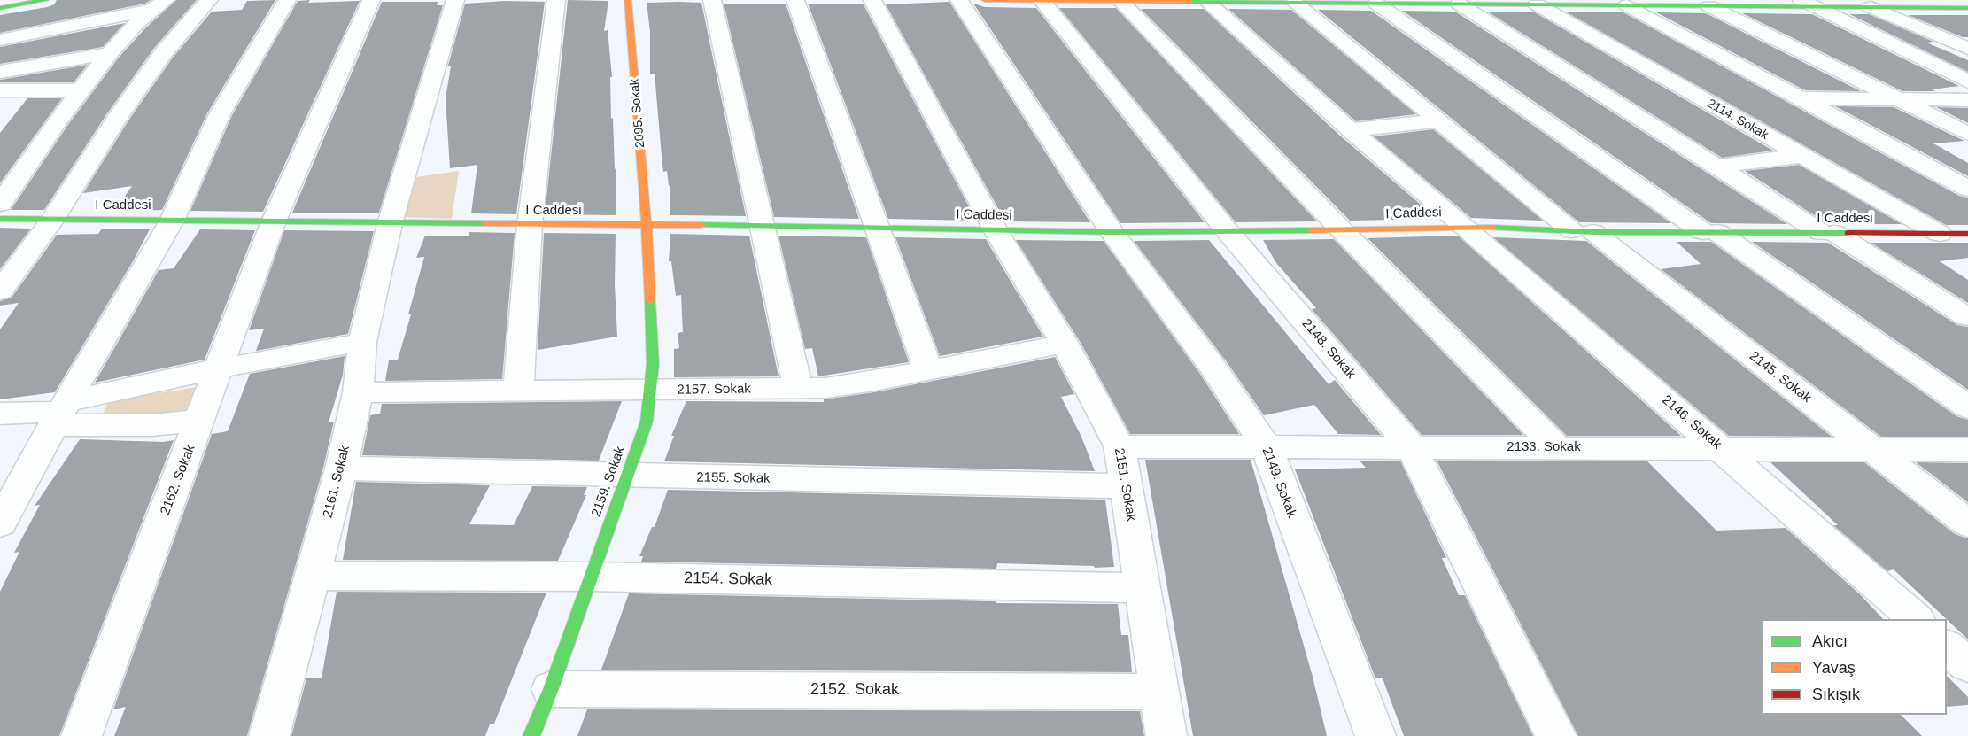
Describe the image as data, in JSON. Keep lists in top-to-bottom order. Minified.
{"streets":{"street":["2095. Sokak","2114. Sokak","I Caddesi","2148. Sokak","2145. Sokak","2157. Sokak","2146. Sokak","2133. Sokak","2155. Sokak","2162. Sokak","2161. Sokak","2159. Sokak","2149. Sokak","2151. Sokak","2154. Sokak","2152. Sokak"]},"crossings":[["2095. Sokak","I Caddesi"],["2095. Sokak","2159. Sokak"],["2114. Sokak","I Caddesi"],["I Caddesi","2148. Sokak"],["I Caddesi","2145. Sokak"],["I Caddesi","2146. Sokak"],["I Caddesi","2162. Sokak"],["I Caddesi","2161. Sokak"],["I Caddesi","2159. Sokak"],["I Caddesi","2149. Sokak"],["I Caddesi","2151. Sokak"],["2148. Sokak","2133. Sokak"],["2145. Sokak","2133. Sokak"],["2157. Sokak","2161. Sokak"],["2157. Sokak","2159. Sokak"],["2157. Sokak","2151. Sokak"],["2146. Sokak","2133. Sokak"],["2133. Sokak","2149. Sokak"],["2133. Sokak","2151. Sokak"],["2155. Sokak","2161. Sokak"],["2155. Sokak","2159. Sokak"],["2155. Sokak","2151. Sokak"],["2161. Sokak","2154. Sokak"],["2159. Sokak","2154. Sokak"],["2159. Sokak","2152. Sokak"],["2151. Sokak","2154. Sokak"],["2151. Sokak","2152. Sokak"]],"legend":["Akıcı","Yavaş","Sıkışık"]}
